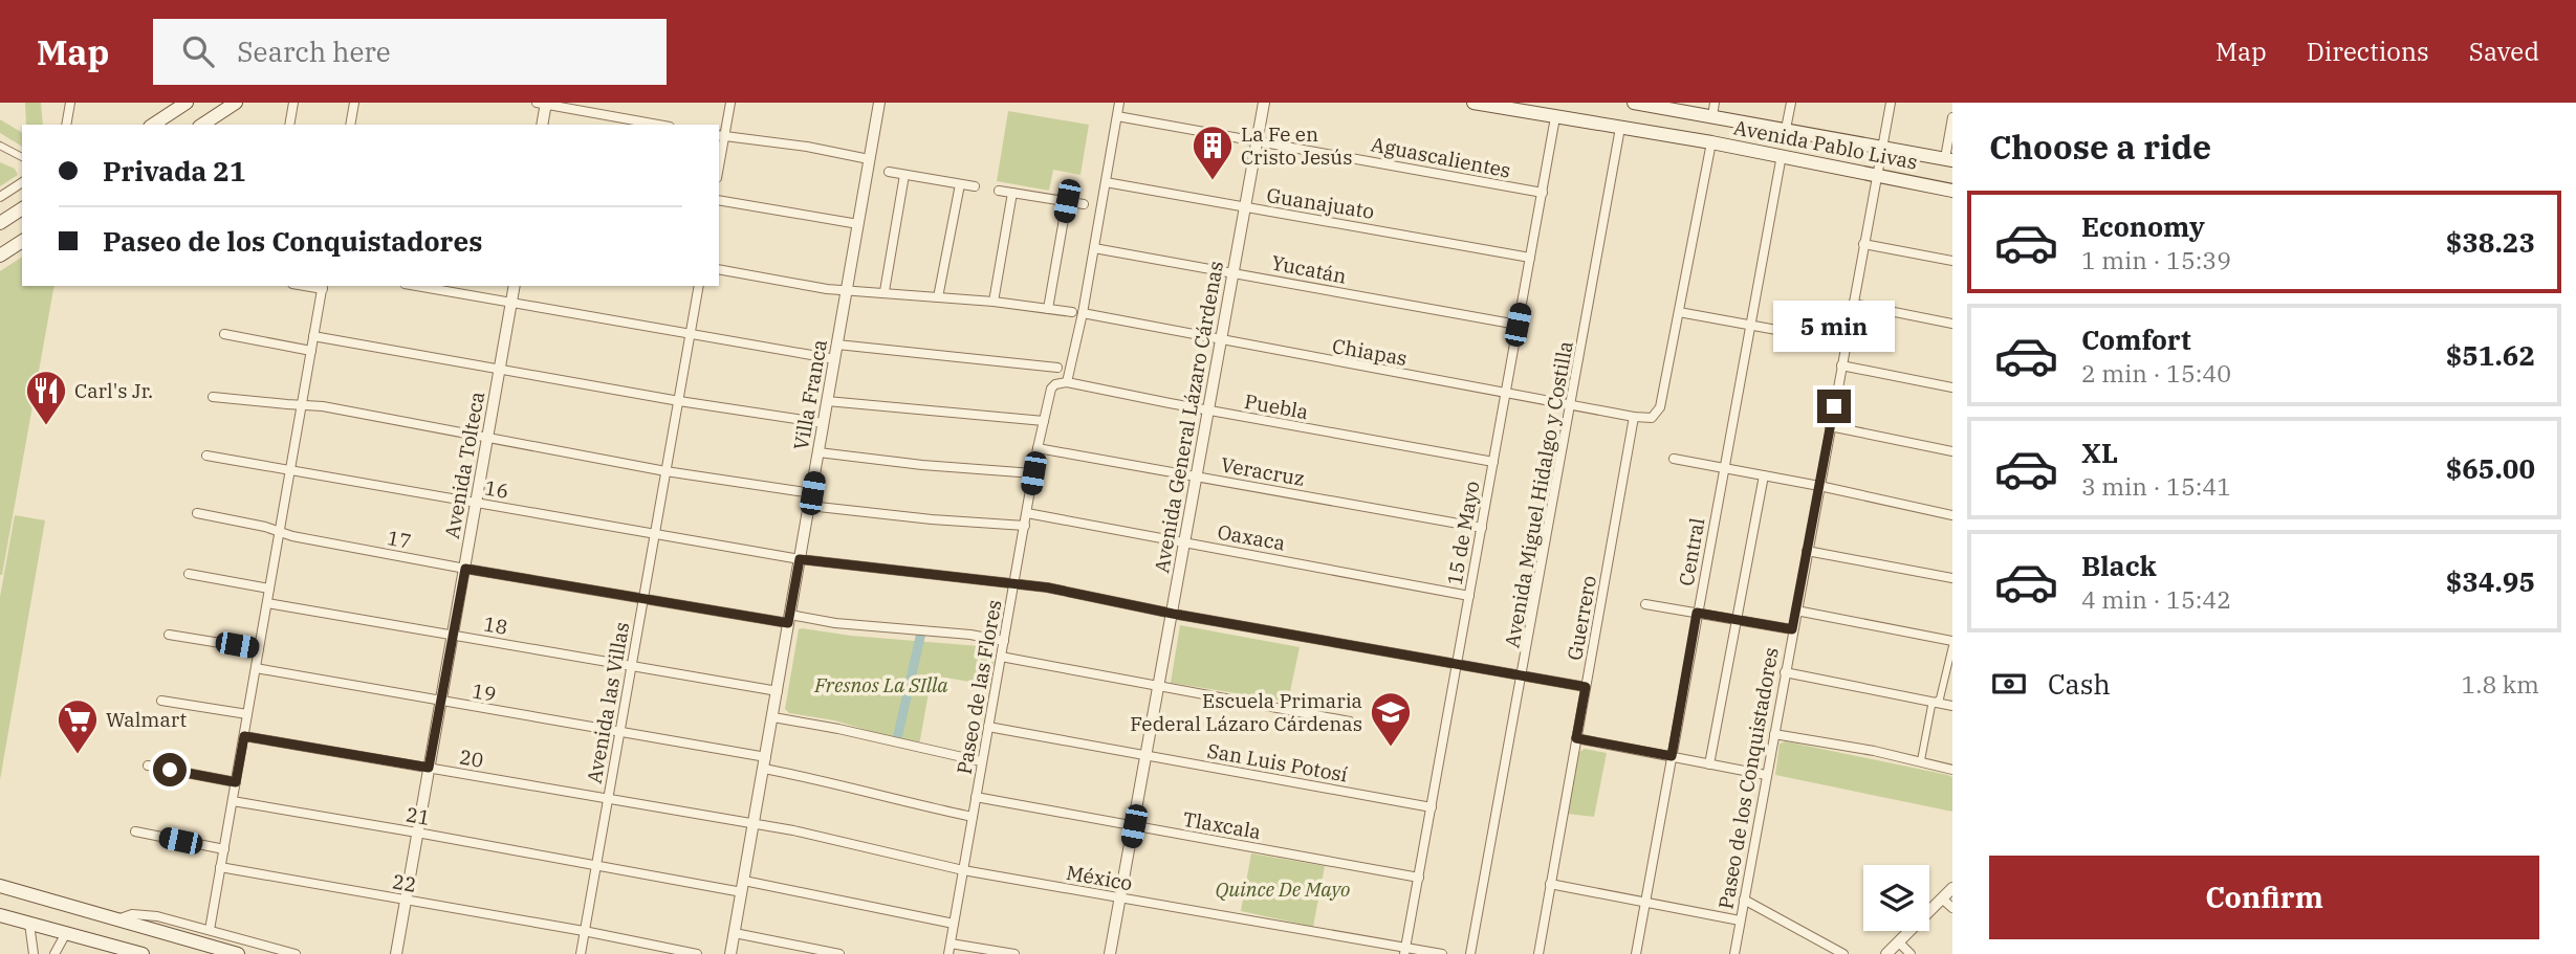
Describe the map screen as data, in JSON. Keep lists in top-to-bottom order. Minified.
{"streets":{"main road":["Avenida Pablo Livas"],"street":["Aguascalientes","Guanajuato","Yucatán","Chiapas","Villa Franca","Puebla","Avenida General Lázaro Cárdenas","Avenida Tolteca","Veracruz","16","Avenida Miguel Hidalgo y Costilla","15 de Mayo","Oaxaca","17","Central","Guerrero","18","Paseo de las Flores","19","Avenida las Villas","20","San Luis Potosí","Paseo de los Conquistadores","21","Tlaxcala","México","22"]},"crossings":[["Avenida Pablo Livas","Avenida Miguel Hidalgo y Costilla"],["Avenida Pablo Livas","15 de Mayo"],["Avenida Pablo Livas","Central"],["Avenida Pablo Livas","Paseo de los Conquistadores"],["Aguascalientes","Avenida General Lázaro Cárdenas"],["Aguascalientes","15 de Mayo"],["Guanajuato","Avenida General Lázaro Cárdenas"],["Guanajuato","15 de Mayo"],["Yucatán","Avenida General Lázaro Cárdenas"],["Yucatán","15 de Mayo"],["Chiapas","Villa Franca"],["Chiapas","Avenida General Lázaro Cárdenas"],["Chiapas","Avenida Miguel Hidalgo y Costilla"],["Chiapas","15 de Mayo"],["Chiapas","Guerrero"],["Villa Franca","16"],["Villa Franca","17"],["Villa Franca","18"],["Villa Franca","19"],["Villa Franca","20"],["Villa Franca","21"],["Villa Franca","México"],["Puebla","Avenida General Lázaro Cárdenas"],["Puebla","15 de Mayo"],["Puebla","Paseo de las Flores"],["Avenida General Lázaro Cárdenas","Veracruz"],["Avenida General Lázaro Cárdenas","16"],["Avenida General Lázaro Cárdenas","Oaxaca"],["Avenida General Lázaro Cárdenas","San Luis Potosí"],["Avenida General Lázaro Cárdenas","Tlaxcala"],["Avenida General Lázaro Cárdenas","México"],["Avenida Tolteca","16"],["Avenida Tolteca","17"],["Avenida Tolteca","18"],["Avenida Tolteca","19"],["Avenida Tolteca","20"],["Avenida Tolteca","21"],["Avenida Tolteca","22"],["Veracruz","15 de Mayo"],["Veracruz","Paseo de las Flores"],["16","Avenida Miguel Hidalgo y Costilla"],["16","15 de Mayo"],["16","Guerrero"],["16","Paseo de las Flores"],["16","Avenida las Villas"],["15 de Mayo","Oaxaca"],["15 de Mayo","San Luis Potosí"],["15 de Mayo","Tlaxcala"],["15 de Mayo","México"],["Oaxaca","Paseo de las Flores"],["17","Paseo de las Flores"],["17","Avenida las Villas"],["18","Avenida las Villas"],["Paseo de las Flores","19"],["Paseo de las Flores","San Luis Potosí"],["Paseo de las Flores","21"],["Paseo de las Flores","Tlaxcala"],["Paseo de las Flores","México"],["19","Avenida las Villas"],["Avenida las Villas","20"],["Avenida las Villas","21"],["Avenida las Villas","22"],["20","México"]],"parks":["Fresnos La SIlla","Quince De Mayo"],"places":{"building":["La Fe en Cristo Jesús"],"restaurant":["Carl's Jr."],"school or university":["Escuela Primaria Federal Lázaro Cárdenas"],"supermarket":["Walmart"]},"page":{"header":"Map","search":"Search here","nav":["Map","Directions","Saved"],"heading":"Choose a ride","banner":["Privada 21","Paseo de los Conquistadores"],"list":[{"name":"Economy","note":"1 min · 15:39","value":"$38.23"},{"name":"Comfort","note":"2 min · 15:40","value":"$51.62"},{"name":"XL","note":"3 min · 15:41","value":"$65.00"},{"name":"Black","note":"4 min · 15:42","value":"$34.95"}],"bubble":"5 min","pay":["Cash","1.8 km"],"buttons":"Confirm"}}
